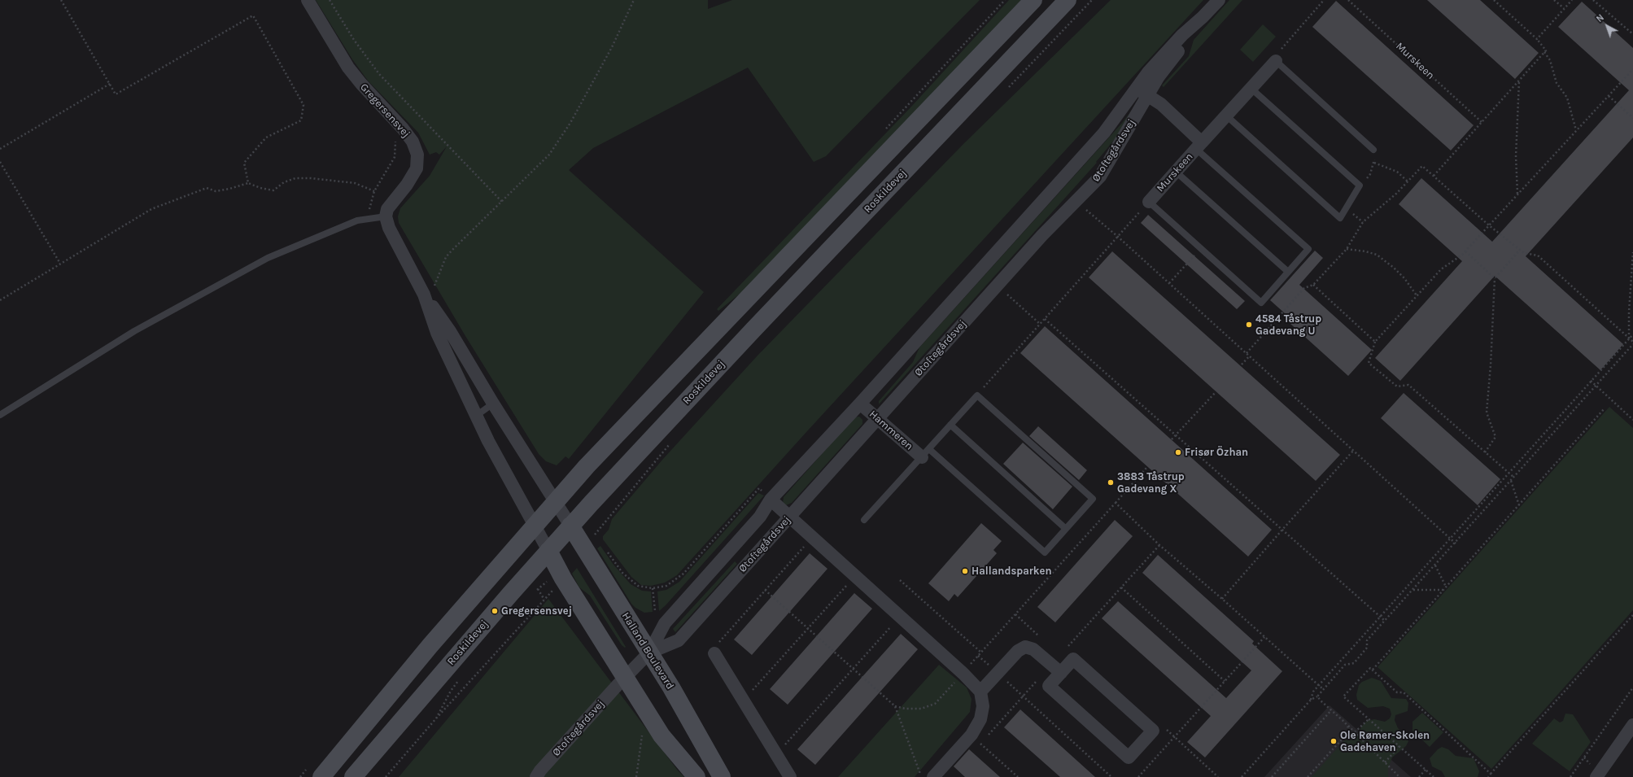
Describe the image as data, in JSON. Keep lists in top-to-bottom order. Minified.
{"streets":{"main road":["Roskildevej","Halland Boulevard"],"street":["Murskeen","Gregersensvej","Øtoftegårdsvej","Hammeren"]},"crossings":[["Øtoftegårdsvej","Hammeren"],["Øtoftegårdsvej","Halland Boulevard"],["Roskildevej","Halland Boulevard"]],"places":["4584 Tåstrup Gadevang U","Frisør Özhan","3883 Tåstrup Gadevang X","Hallandsparken","Gregersensvej","Ole Rømer-Skolen Gadehaven"],"north":"top left"}
